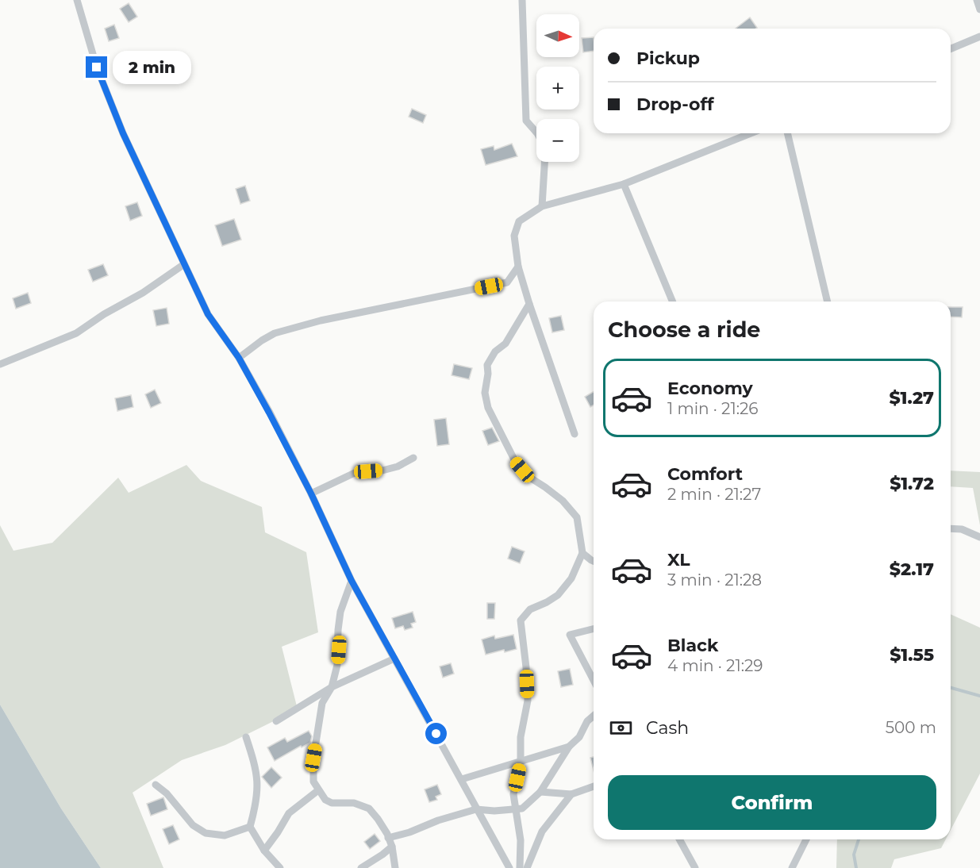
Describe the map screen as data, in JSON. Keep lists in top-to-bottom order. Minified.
{"north":"right","page":{"map_buttons":["+","−"],"banner":["Pickup","Drop-off"],"bubble":"2 min","heading":"Choose a ride","list":[{"name":"Economy","note":"1 min · 21:26","value":"$1.27"},{"name":"Comfort","note":"2 min · 21:27","value":"$1.72"},{"name":"XL","note":"3 min · 21:28","value":"$2.17"},{"name":"Black","note":"4 min · 21:29","value":"$1.55"}],"pay":["Cash","500 m"],"buttons":"Confirm"}}
